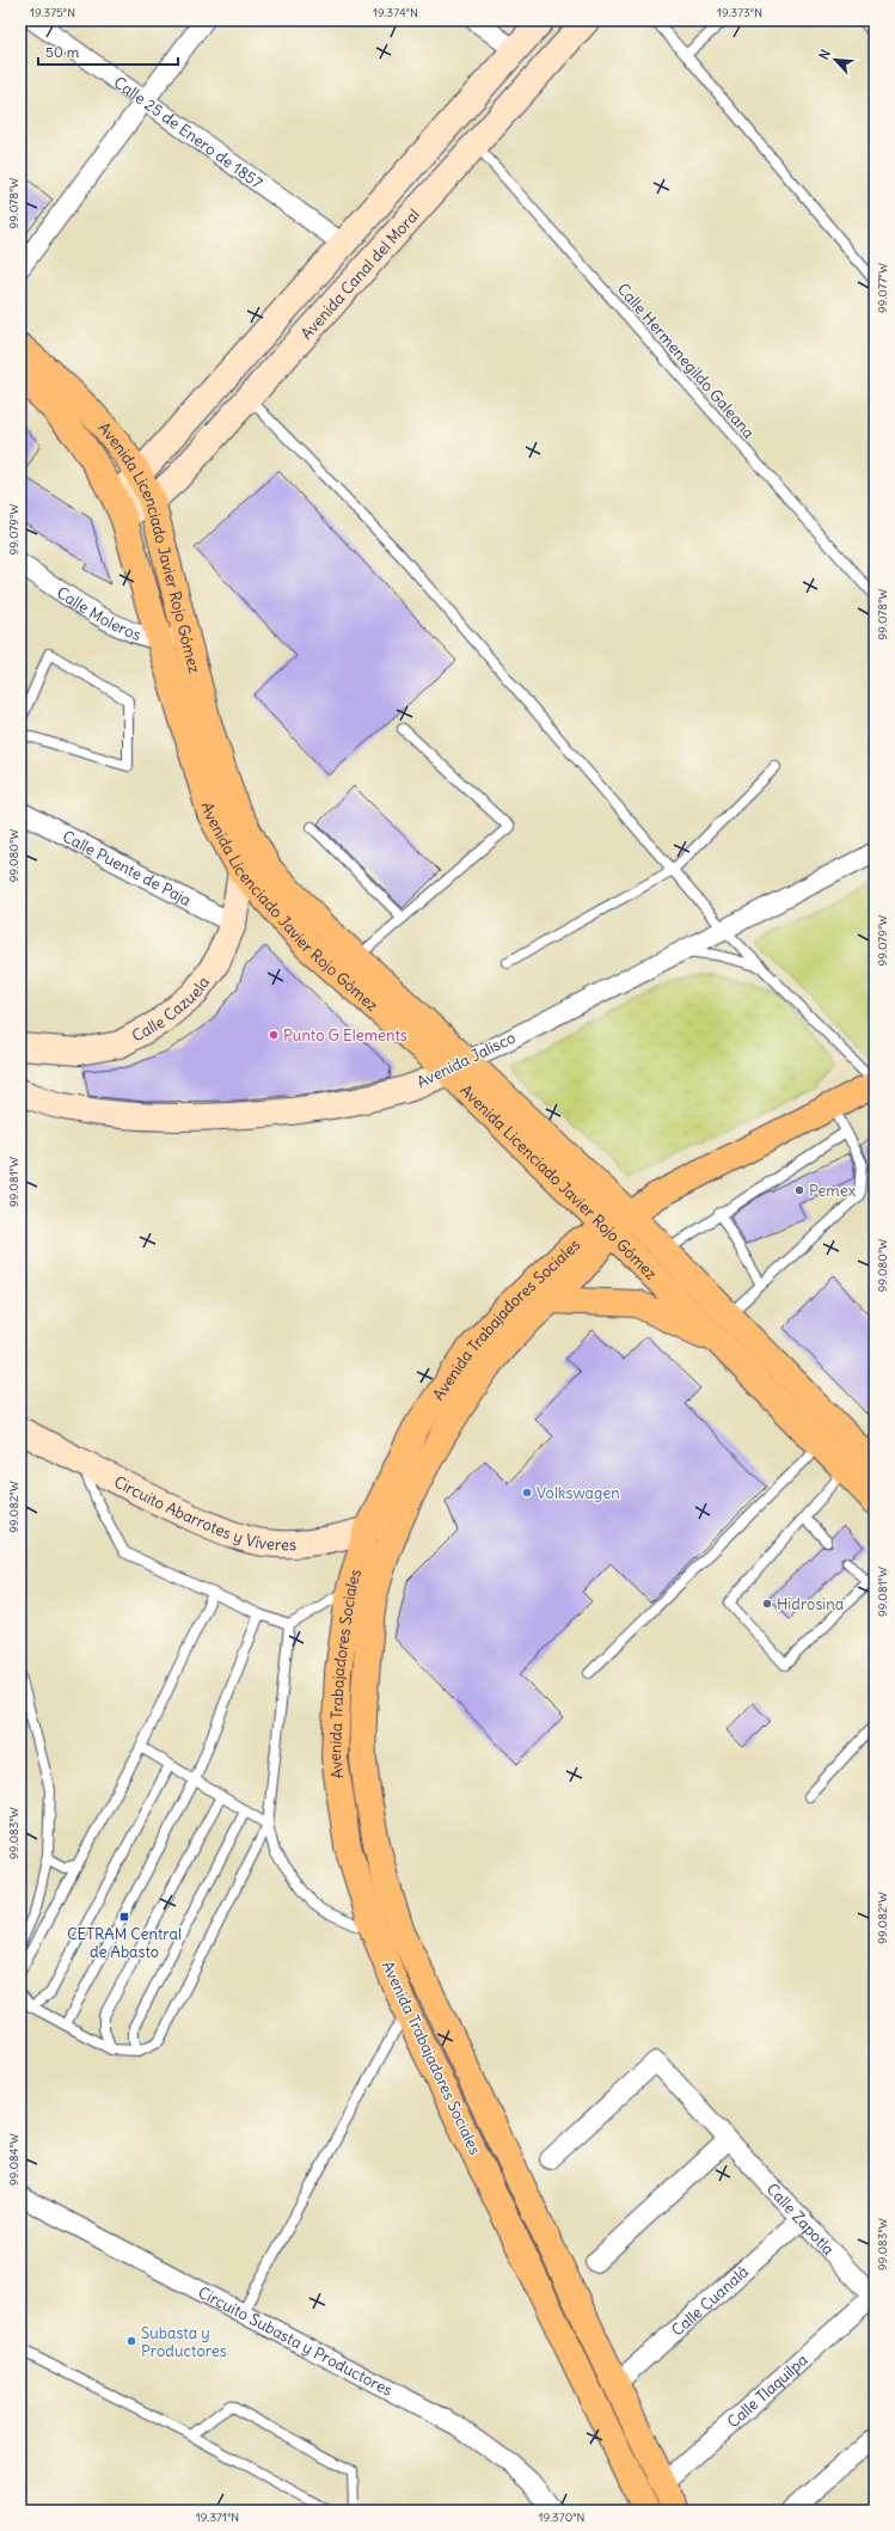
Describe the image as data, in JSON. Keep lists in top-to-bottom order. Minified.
{"streets":{"main road":["Avenida Canal del Moral","Avenida Licenciado Javier Rojo Gómez","Calle Cazuela","Avenida Jalisco","Avenida Trabajadores Sociales","Circuito Abarrotes y Víveres"],"street":["Calle 25 de Enero de 1857","Calle Moleros","Calle Puente de Paja","Calle Zapotla","Calle Cuanalá","Circuito Subasta y Productores","Calle Tlaquilpa"],"lane":["Calle Hermenegildo Galeana"]},"crossings":[["Calle 25 de Enero de 1857","Avenida Canal del Moral"],["Avenida Canal del Moral","Calle Hermenegildo Galeana"],["Avenida Canal del Moral","Avenida Licenciado Javier Rojo Gómez"],["Avenida Licenciado Javier Rojo Gómez","Calle Moleros"],["Avenida Licenciado Javier Rojo Gómez","Calle Cazuela"],["Avenida Licenciado Javier Rojo Gómez","Avenida Jalisco"],["Avenida Licenciado Javier Rojo Gómez","Avenida Trabajadores Sociales"],["Calle Puente de Paja","Calle Cazuela"],["Avenida Trabajadores Sociales","Circuito Abarrotes y Víveres"],["Avenida Trabajadores Sociales","Calle Cuanalá"],["Avenida Trabajadores Sociales","Calle Tlaquilpa"],["Calle Zapotla","Calle Cuanalá"],["Calle Zapotla","Calle Tlaquilpa"]],"places":{"other":["Punto G Elements","Pemex","Volkswagen","Hidrosina","Subasta y Productores"],"transit":["CETRAM Central de Abasto"]},"scale_bar":"50 m","north":"top left","coordinates":["19.375°N","19.374°N","19.373°N","99.078°W","99.077°W","99.079°W","99.080°W","99.081°W","99.082°W","99.083°W","99.084°W","19.371°N","19.370°N"]}
